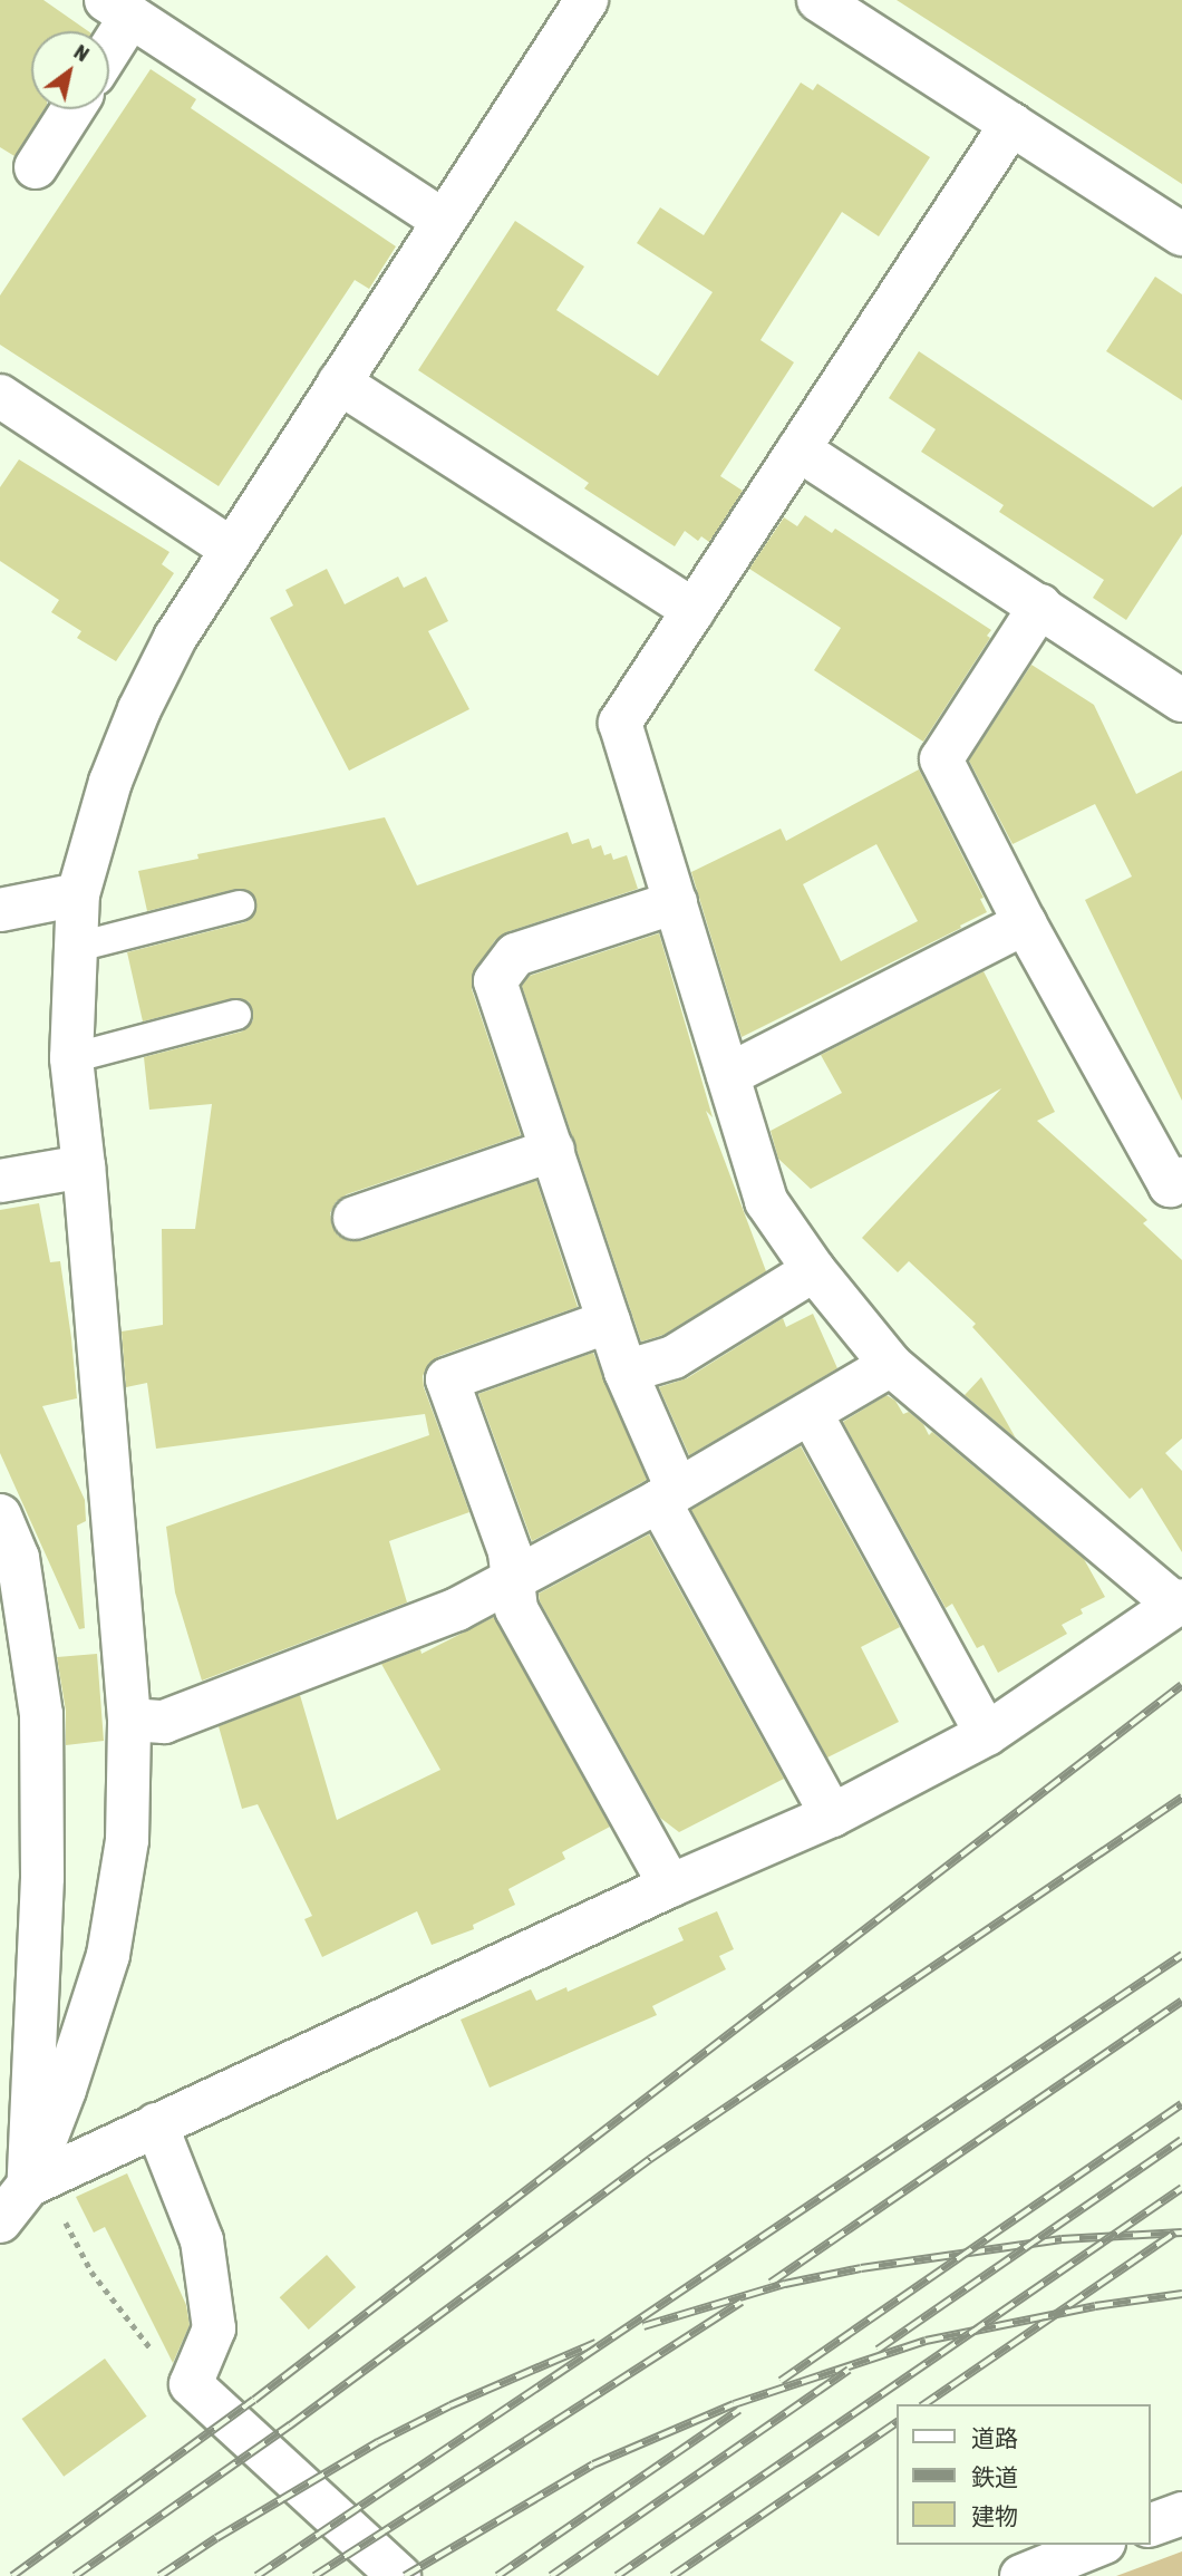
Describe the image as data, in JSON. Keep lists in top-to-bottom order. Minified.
{"legend":["道路","鉄道","建物"],"north":"top right"}
